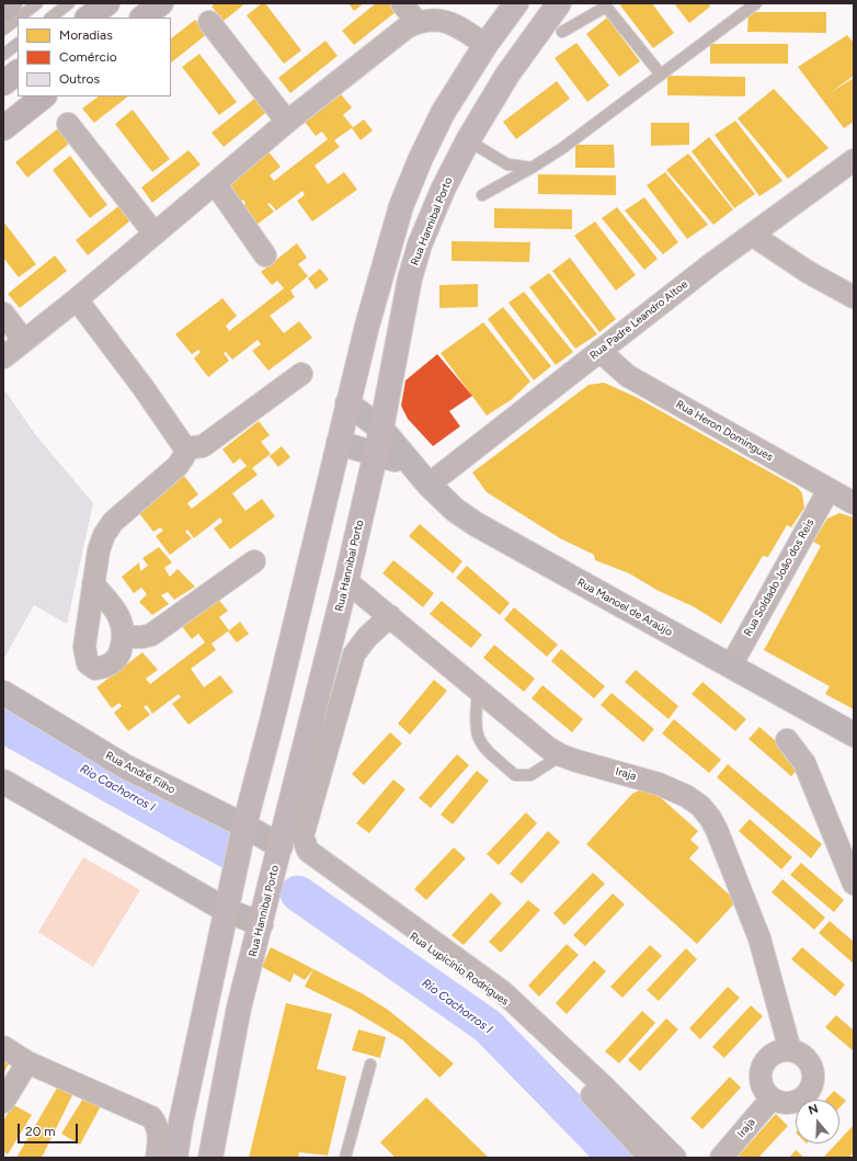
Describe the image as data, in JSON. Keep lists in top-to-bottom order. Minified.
{"streets":{"main road":["Rua Hannibal Porto"],"street":["Rua Padre Leandro Altoe","Rua Heron Domingues","Rua Soldado João dos Reis","Rua Manoel de Araújo","Rua André Filho","Iraja","Rua Lupicínio Rodrigues"]},"crossings":[["Rua Hannibal Porto","Rua Manoel de Araújo"],["Rua Hannibal Porto","Rua André Filho"],["Rua Hannibal Porto","Iraja"],["Rua Hannibal Porto","Rua Lupicínio Rodrigues"],["Rua Padre Leandro Altoe","Rua Heron Domingues"],["Rua Padre Leandro Altoe","Rua Manoel de Araújo"],["Rua Heron Domingues","Rua Soldado João dos Reis"],["Rua Soldado João dos Reis","Rua Manoel de Araújo"],["Rua André Filho","Rua Lupicínio Rodrigues"]],"water":["Rio Cachorros I"],"legend":["Moradias","Comércio","Outros"],"scale_bar":"20 m","north":"top"}
